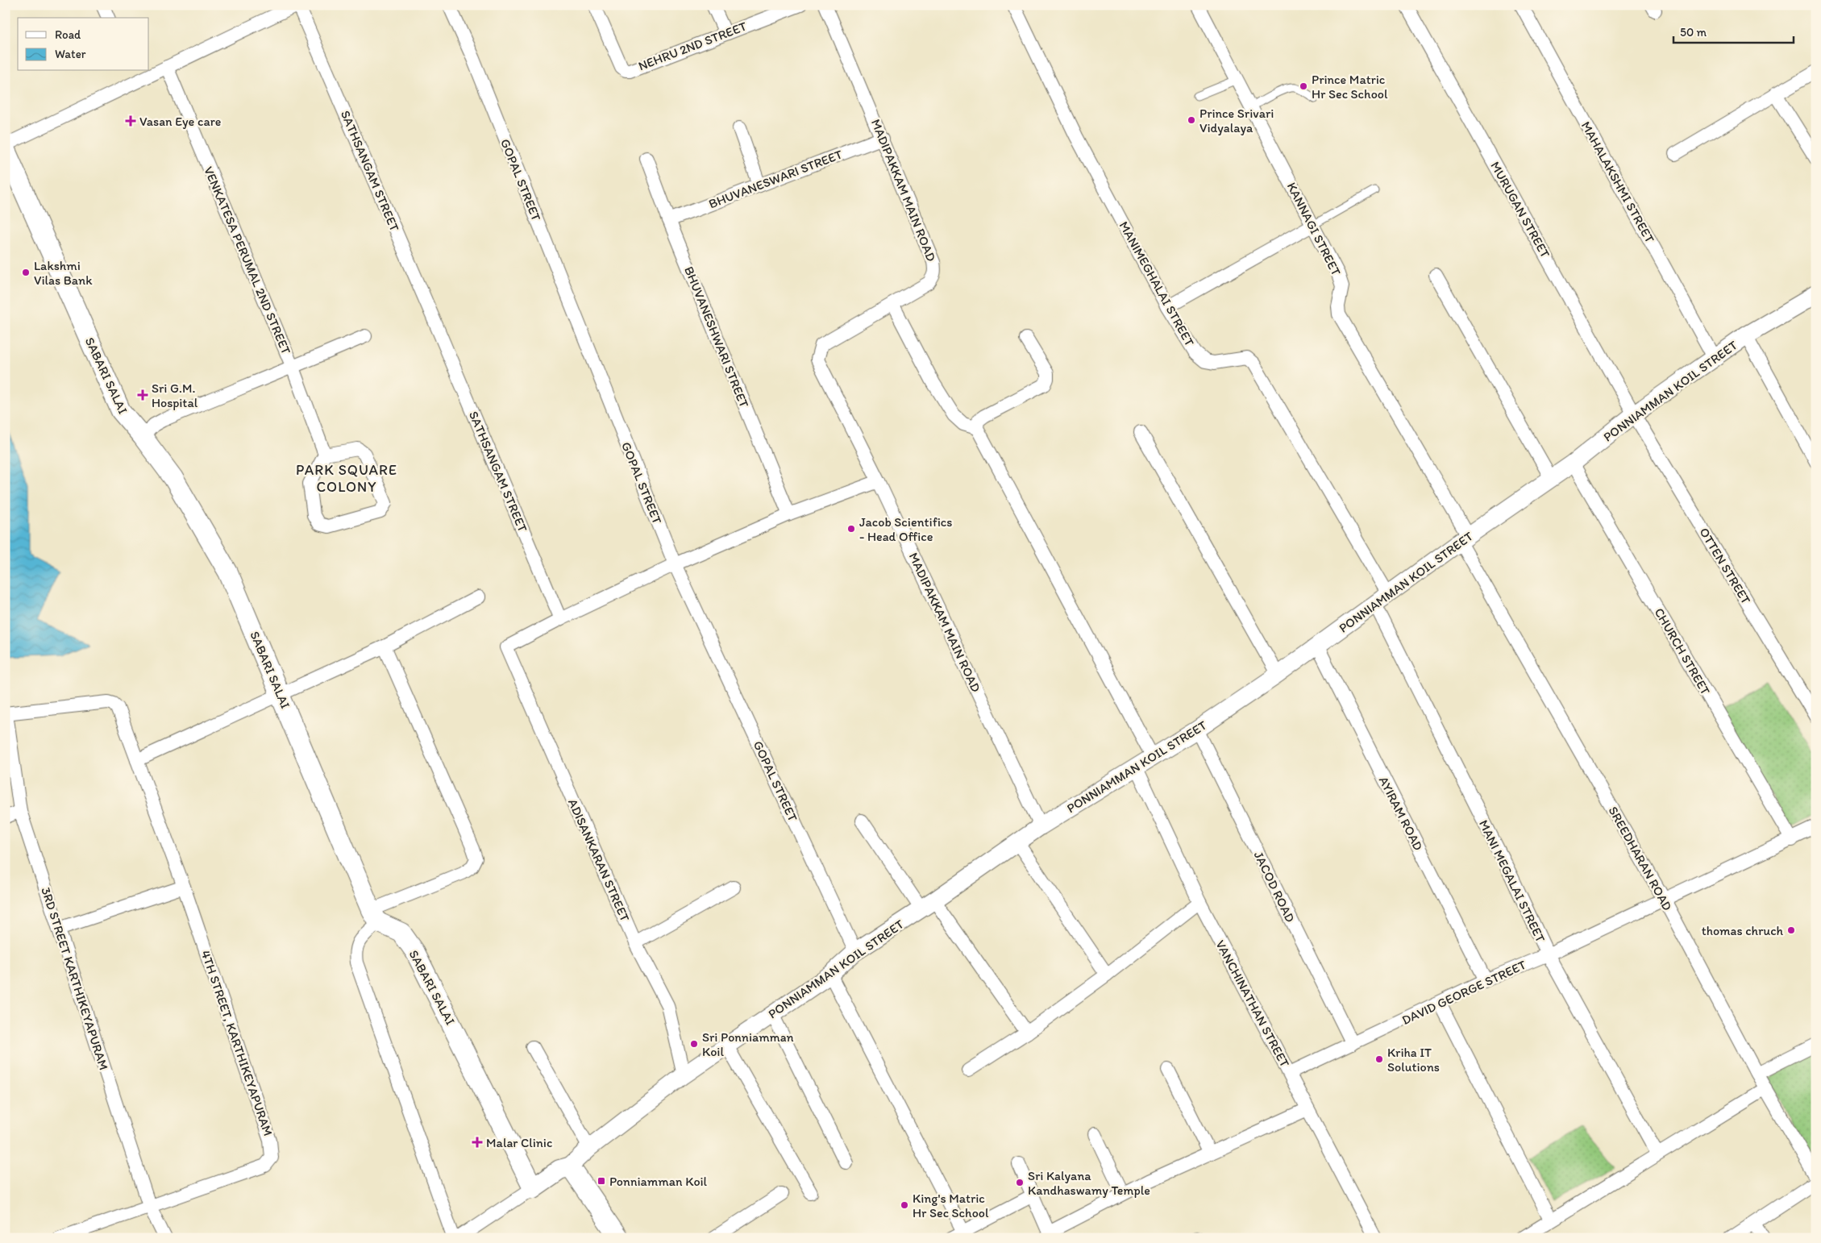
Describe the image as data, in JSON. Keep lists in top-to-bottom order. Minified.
{"streets":{"main road":["SABARI SALAI","PONNIAMMAN KOIL STREET"],"street":["NEHRU 2ND STREET","SATHSANGAM STREET","BHUVANESWARI STREET","GOPAL STREET","MAHALAKSHMI STREET","MADIPAKKAM MAIN ROAD","MURUGAN STREET","KANNAGI STREET","VENKATESA PERUMAL 2ND STREET","MANIMEGHALAI STREET","BHUVANESHWARI STREET","OTTEN STREET","CHURCH STREET","AYIRAM ROAD","SREEDHARAN ROAD","ADISANKARAN STREET","MANI MEGALAI STREET","JACOD ROAD","3RD STREET KARTHIKEYAPURAM","DAVID GEORGE STREET","VANCHINATHAN STREET","4TH STREET, KARTHIKEYAPURAM"]},"crossings":[["SATHSANGAM STREET","ADISANKARAN STREET"],["BHUVANESWARI STREET","MADIPAKKAM MAIN ROAD"],["BHUVANESWARI STREET","BHUVANESHWARI STREET"],["GOPAL STREET","PONNIAMMAN KOIL STREET"],["MAHALAKSHMI STREET","PONNIAMMAN KOIL STREET"],["MADIPAKKAM MAIN ROAD","PONNIAMMAN KOIL STREET"],["MURUGAN STREET","PONNIAMMAN KOIL STREET"],["MURUGAN STREET","OTTEN STREET"],["KANNAGI STREET","PONNIAMMAN KOIL STREET"],["KANNAGI STREET","SREEDHARAN ROAD"],["MANIMEGHALAI STREET","PONNIAMMAN KOIL STREET"],["MANIMEGHALAI STREET","MANI MEGALAI STREET"],["SABARI SALAI","PONNIAMMAN KOIL STREET"],["PONNIAMMAN KOIL STREET","OTTEN STREET"],["PONNIAMMAN KOIL STREET","CHURCH STREET"],["PONNIAMMAN KOIL STREET","AYIRAM ROAD"],["PONNIAMMAN KOIL STREET","SREEDHARAN ROAD"],["PONNIAMMAN KOIL STREET","ADISANKARAN STREET"],["PONNIAMMAN KOIL STREET","MANI MEGALAI STREET"],["PONNIAMMAN KOIL STREET","JACOD ROAD"],["PONNIAMMAN KOIL STREET","VANCHINATHAN STREET"],["CHURCH STREET","DAVID GEORGE STREET"],["AYIRAM ROAD","DAVID GEORGE STREET"],["SREEDHARAN ROAD","DAVID GEORGE STREET"],["MANI MEGALAI STREET","DAVID GEORGE STREET"],["JACOD ROAD","DAVID GEORGE STREET"],["3RD STREET KARTHIKEYAPURAM","4TH STREET, KARTHIKEYAPURAM"],["DAVID GEORGE STREET","VANCHINATHAN STREET"]],"districts":["PARK SQUARE COLONY"],"places":{"other":["Prince Matric Hr Sec School","Prince Srivari Vidyalaya","Lakshmi Vilas Bank","Jacob Scientifics - Head Office","thomas chruch","Sri Ponniamman Koil","Kriha IT Solutions","Sri Kalyana Kandhaswamy Temple","King's Matric Hr Sec School"],"health":["Vasan Eye care","Sri G.M. Hospital","Malar Clinic"],"transit":["Ponniamman Koil"]},"legend":["Road","Water"],"scale_bar":"50 m"}
